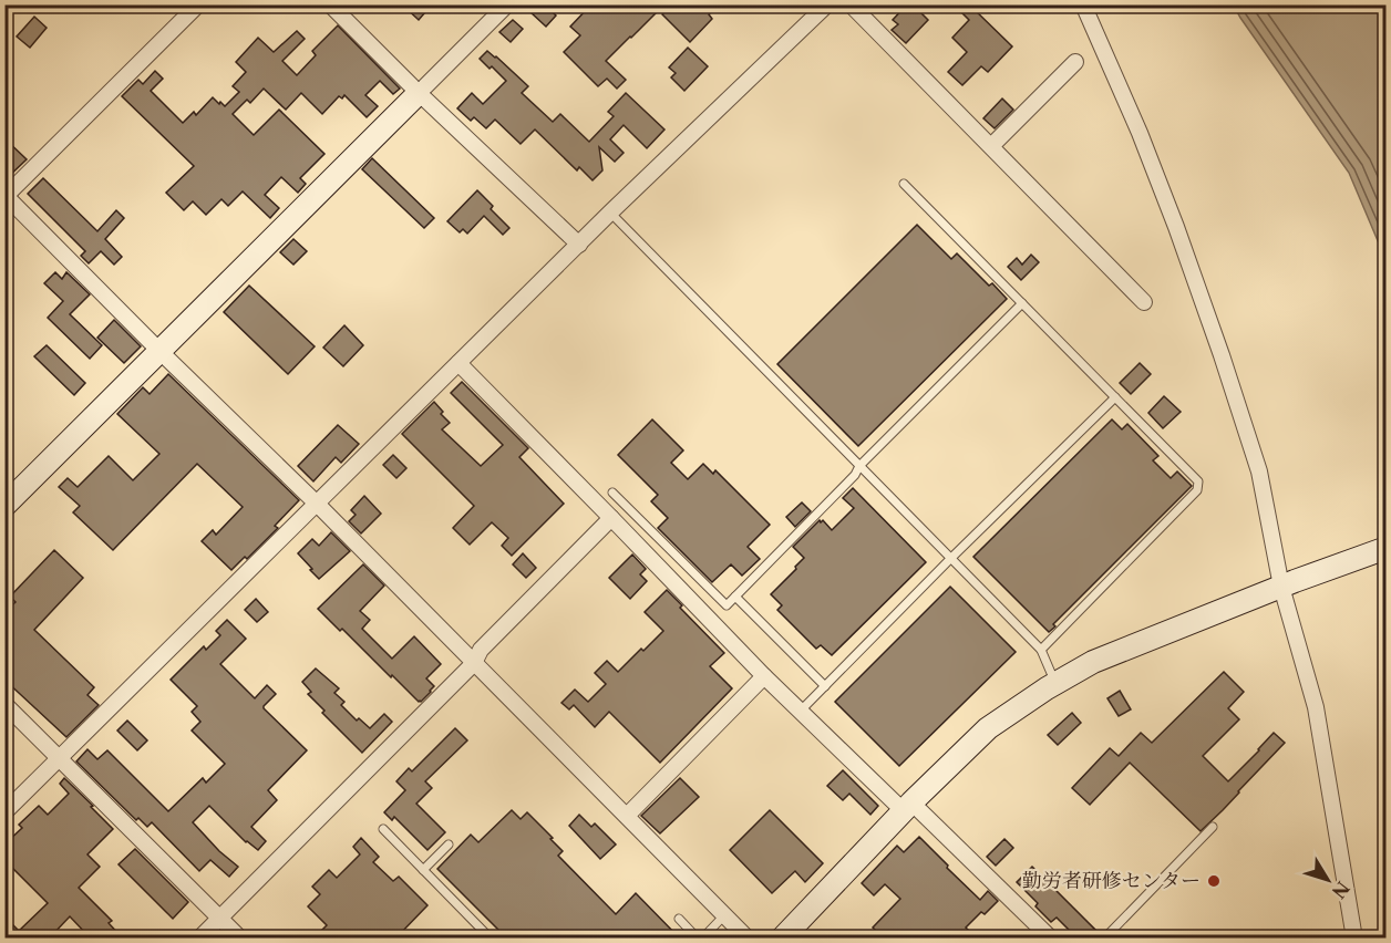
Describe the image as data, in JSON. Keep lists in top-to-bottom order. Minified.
{"places":["勤労者研修センター"],"north":"bottom right"}
